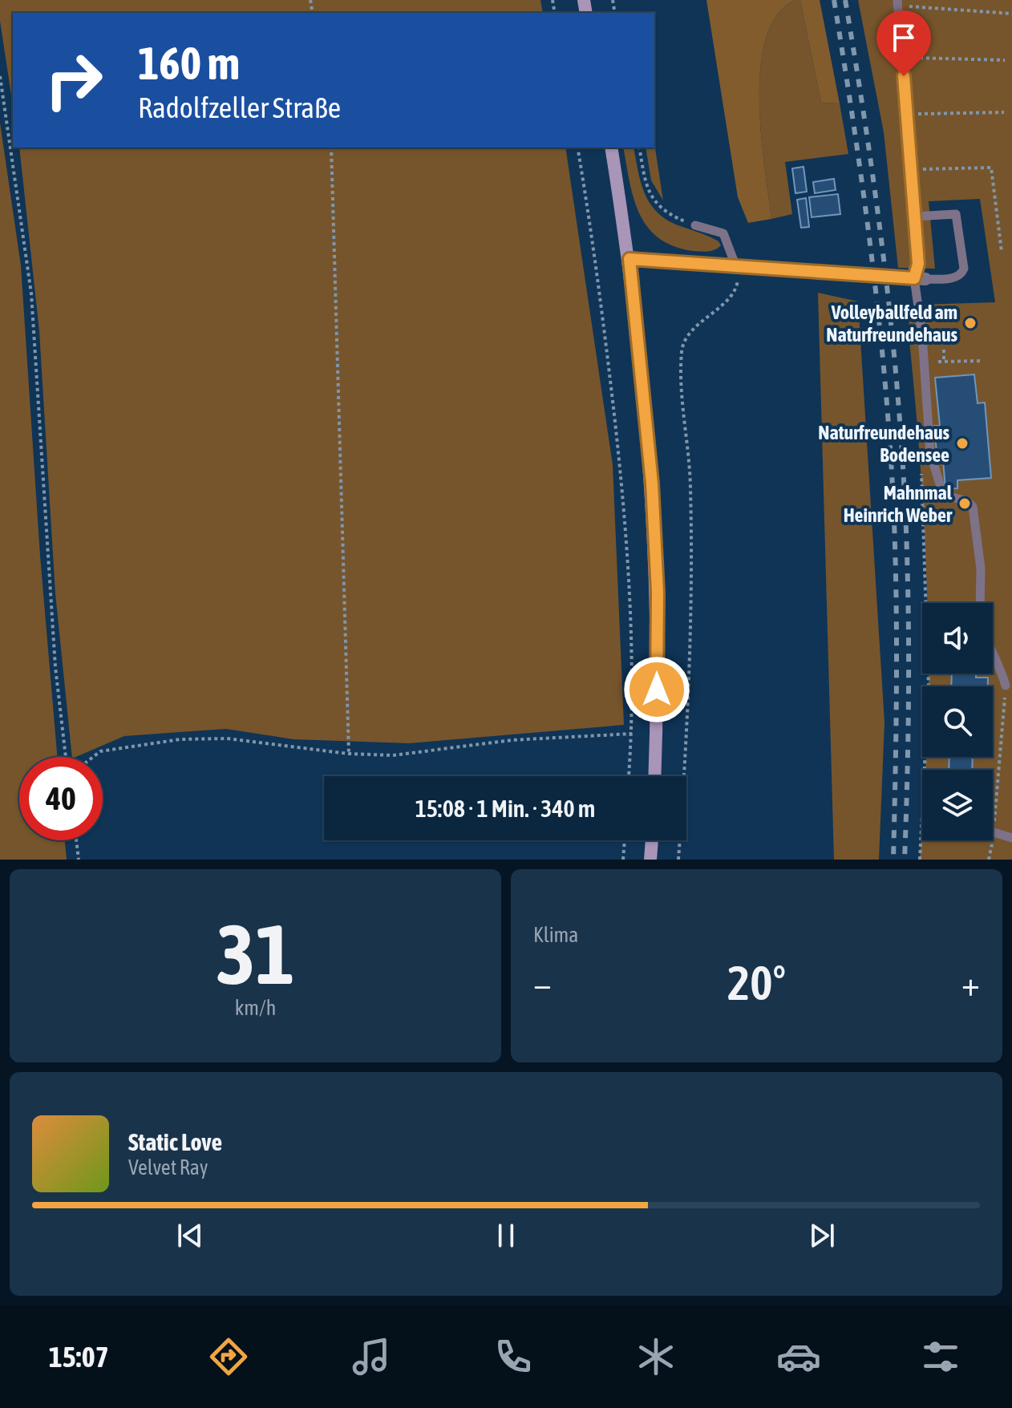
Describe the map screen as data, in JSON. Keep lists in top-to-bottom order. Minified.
{"places":["Volleyballfeld am Naturfreundehaus","Naturfreundehaus Bodensee","Mahnmal Heinrich Weber"],"page":{"turn":["160 m","Radolfzeller Straße"],"limit":"40","trip":"15:08 · 1 Min. · 340 m","tile":[["31","km/h"],"Klima"],"heat":["−","20°","+"],"song":["Static Love","Velvet Ray"],"tabs":"15:07"}}
